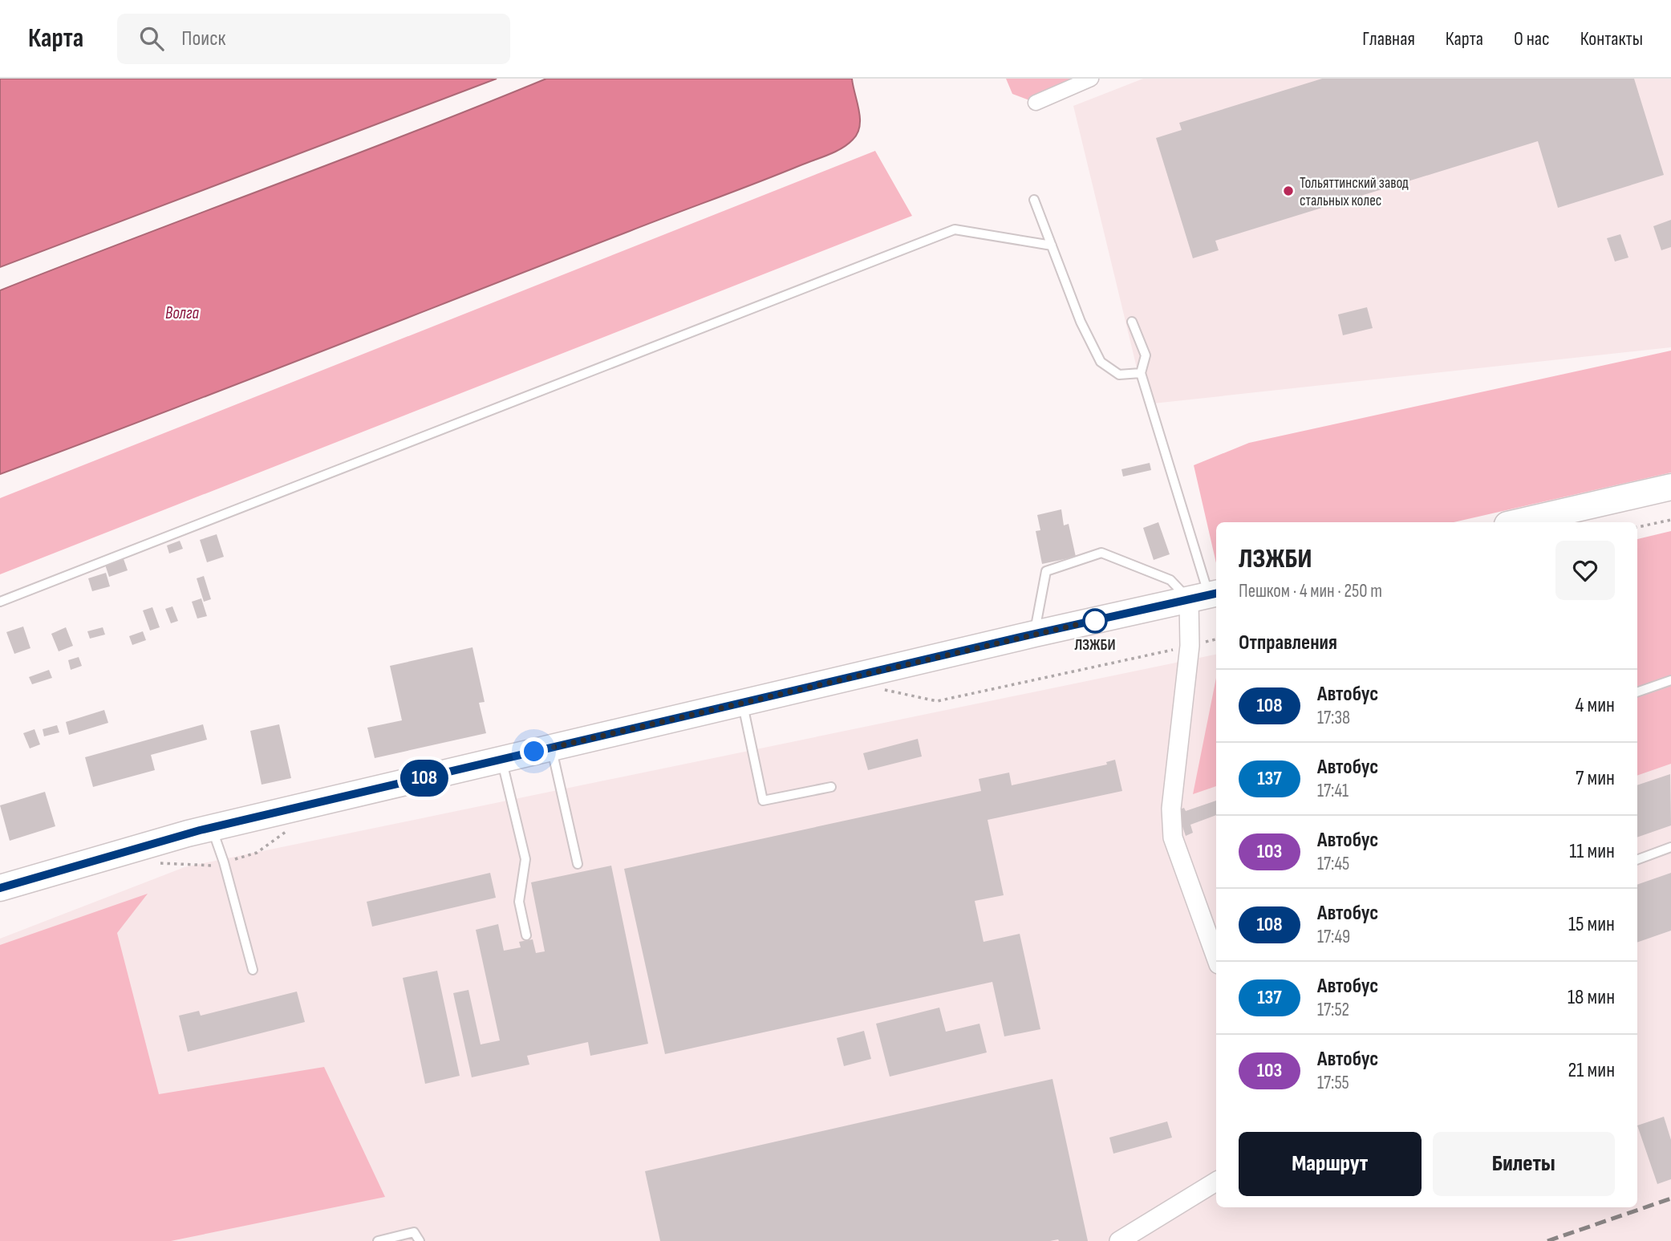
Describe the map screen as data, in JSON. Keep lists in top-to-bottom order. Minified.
{"water":["Волга"],"places":["Тольяттинский завод стальных колес","ЛЗЖБИ"],"lines":["bus line 108"],"page":{"header":"Карта","search":"Поиск","nav":["Главная","Карта","О нас","Контакты"],"on_map":"108","heading":[["ЛЗЖБИ","Пешком · 4 мин · 250 m"],"Отправления"],"list":[{"mark":"108","name":"Автобус","note":"17:38","value":"4 мин"},{"mark":"137","name":"Автобус","note":"17:41","value":"7 мин"},{"mark":"103","name":"Автобус","note":"17:45","value":"11 мин"},{"mark":"108","name":"Автобус","note":"17:49","value":"15 мин"},{"mark":"137","name":"Автобус","note":"17:52","value":"18 мин"},{"mark":"103","name":"Автобус","note":"17:55","value":"21 мин"}],"buttons":["Маршрут","Билеты"]}}
